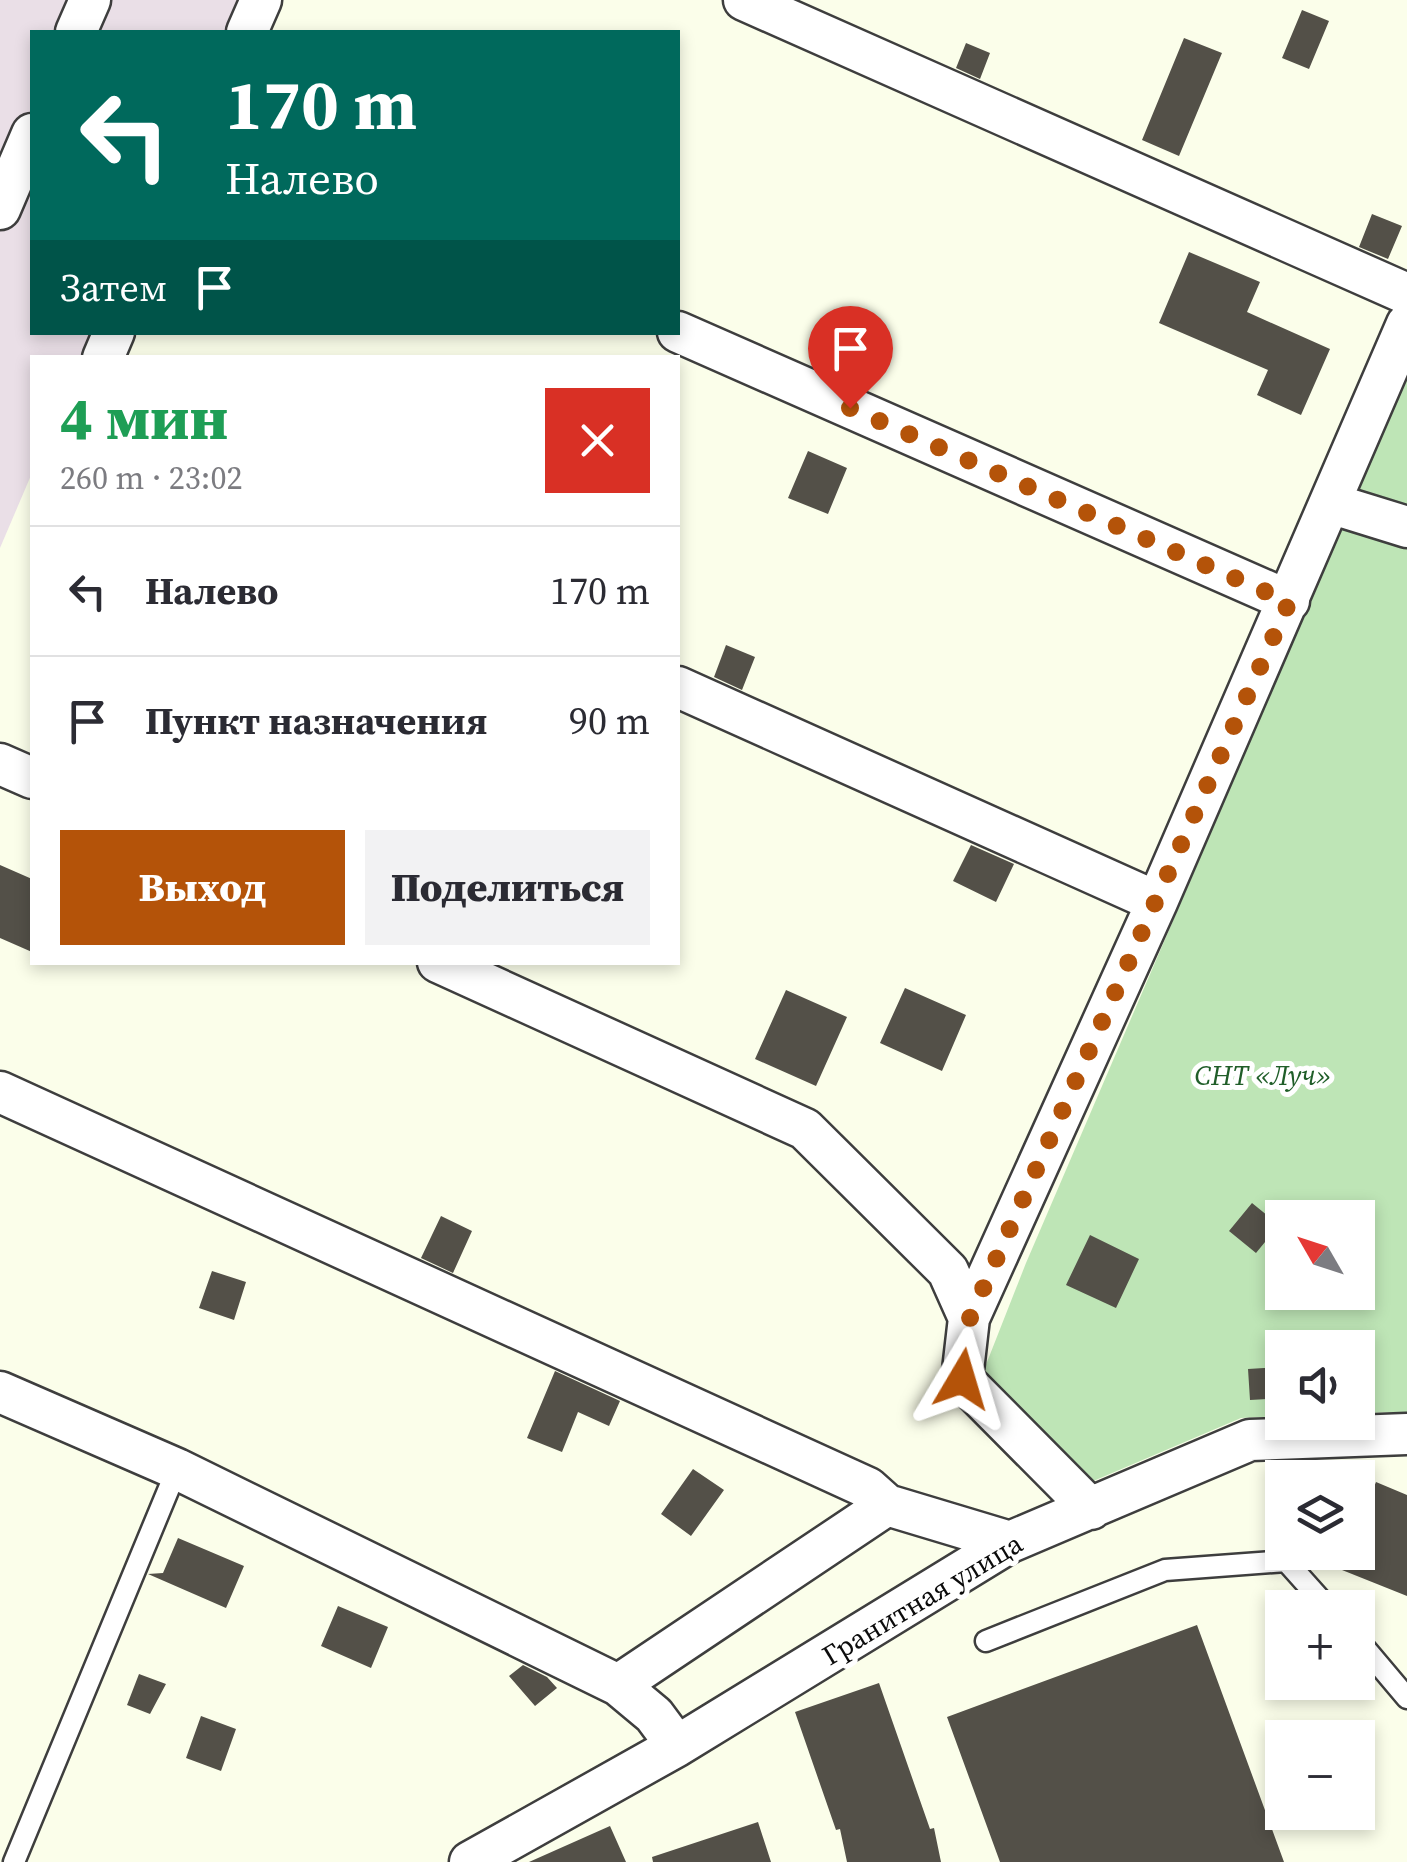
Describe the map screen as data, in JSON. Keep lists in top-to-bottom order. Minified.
{"streets":{"street":["Гранитная улица"]},"parks":["СНТ «Луч»"],"north":"top left","page":{"turn":["170 m","Налево"],"then":"Затем","heading":["4 мин","260 m · 23:02"],"list":[{"name":"Налево","value":"170 m"},{"name":"Пункт назначения","value":"90 m"}],"buttons":["Выход","Поделиться"],"map_buttons":["+","−"]}}
